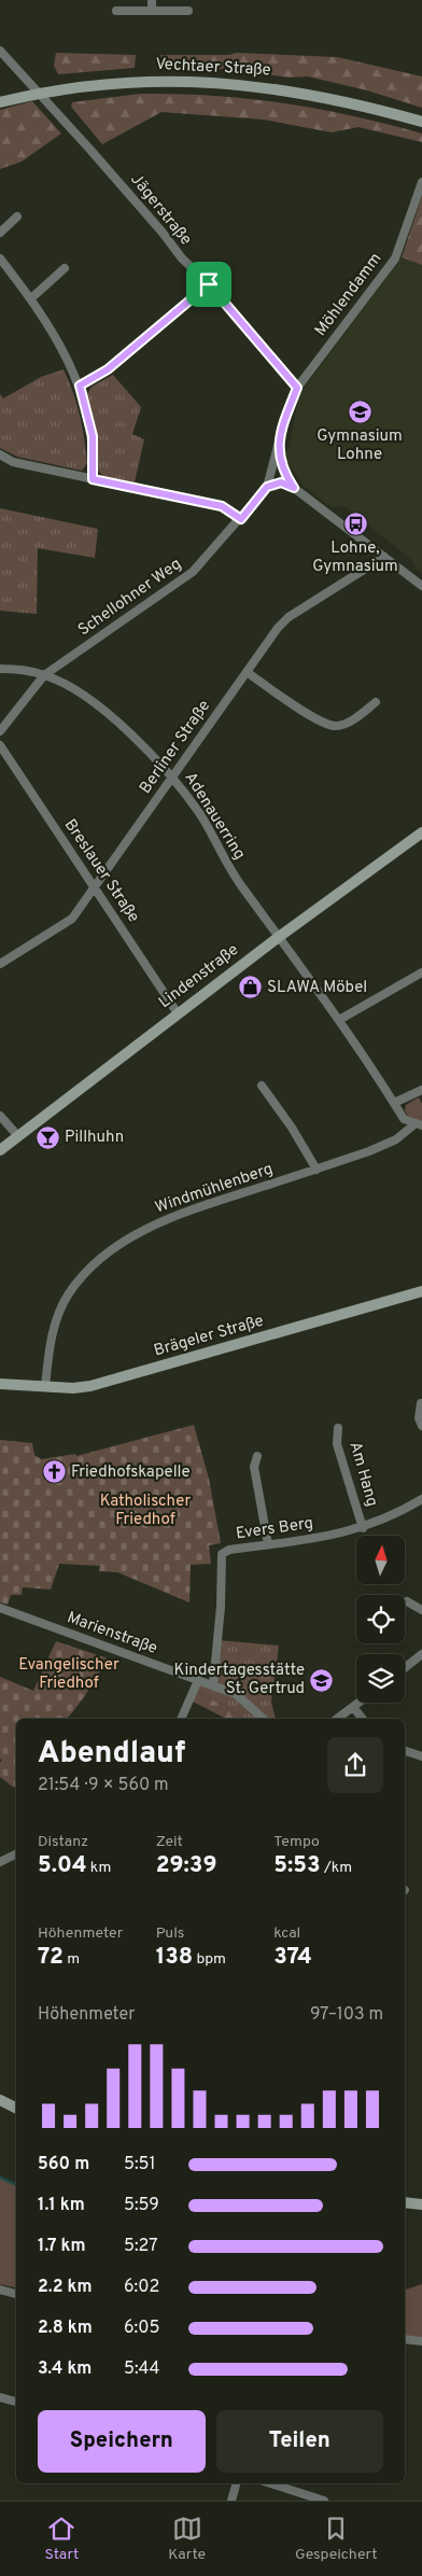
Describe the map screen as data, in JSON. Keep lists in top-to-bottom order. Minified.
{"streets":{"street":["Vechtaer Straße","Jägerstraße","Möhlendamm","Schellohner Weg","Berliner Straße","Adenauerring","Breslauer Straße","Lindenstraße","Windmühlenberg","Brägeler Straße","Am Hang","Evers Berg","Marienstraße"]},"crossings":[["Vechtaer Straße","Jägerstraße"],["Jägerstraße","Möhlendamm"],["Jägerstraße","Schellohner Weg"],["Möhlendamm","Schellohner Weg"],["Schellohner Weg","Adenauerring"],["Berliner Straße","Adenauerring"],["Berliner Straße","Breslauer Straße"],["Adenauerring","Lindenstraße"],["Adenauerring","Windmühlenberg"],["Breslauer Straße","Lindenstraße"],["Windmühlenberg","Brägeler Straße"],["Am Hang","Evers Berg"],["Evers Berg","Marienstraße"]],"parks":["Katholischer Friedhof","Evangelischer Friedhof"],"places":{"school or university":["Gymnasium Lohne","Kindertagesstätte St. Gertrud"],"bus stop":["Lohne, Gymnasium"],"shop":["SLAWA Möbel"],"bar":["Pillhuhn"],"church":["Friedhofskapelle"]},"north":"top","page":{"heading":["Abendlauf","21:54 · 9 × 560 m"],"stats":[["Distanz","5.04 km"],["Zeit","29:39"],["Tempo","5:53 /km"],["Höhenmeter","72 m"],["Puls","138 bpm"],["kcal","374"]],"chart":["Höhenmeter","97–103 m"],"list":[{"name":"560 m","note":"5:51"},{"name":"1.1 km","note":"5:59"},{"name":"1.7 km","note":"5:27"},{"name":"2.2 km","note":"6:02"},{"name":"2.8 km","note":"6:05"},{"name":"3.4 km","note":"5:44"}],"buttons":["Speichern","Teilen"],"tabs":["Start","Karte","Gespeichert"]}}
